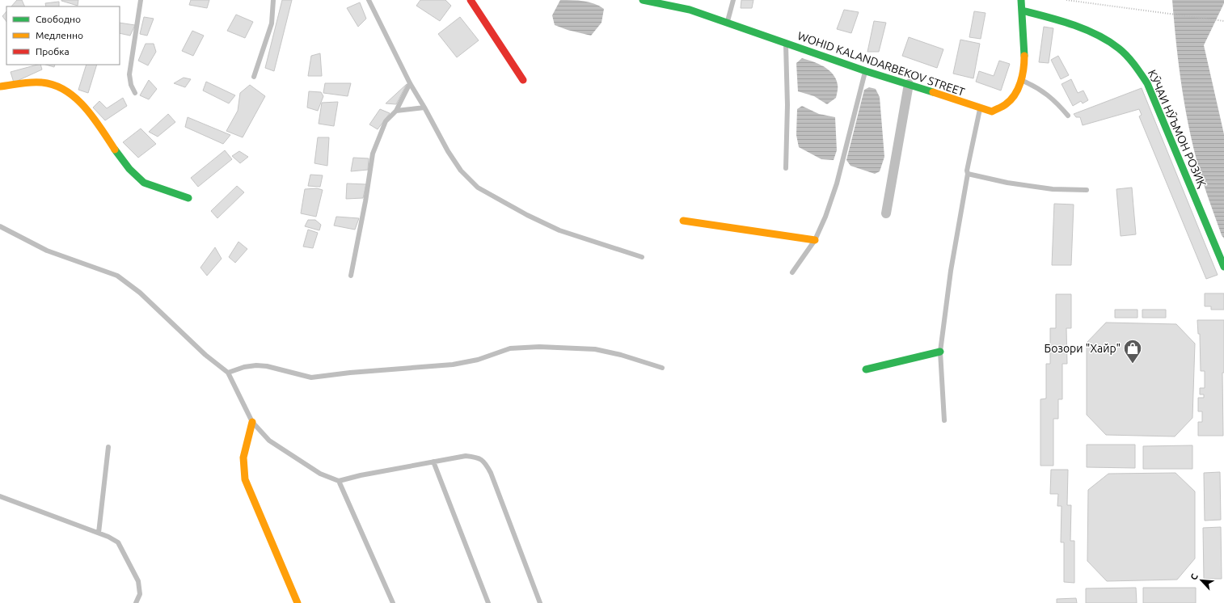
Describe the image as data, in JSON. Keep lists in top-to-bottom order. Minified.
{"streets":{"street":["WOHID KALANDARBEKOV STREET","КӮЧАИ НӮЪМОН РОЗИҚ"]},"crossings":[["WOHID KALANDARBEKOV STREET","КӮЧАИ НӮЪМОН РОЗИҚ"]],"places":{"shop":["Бозори \"Хайр\""]},"legend":["Свободно","Медленно","Пробка"],"north":"top left"}
